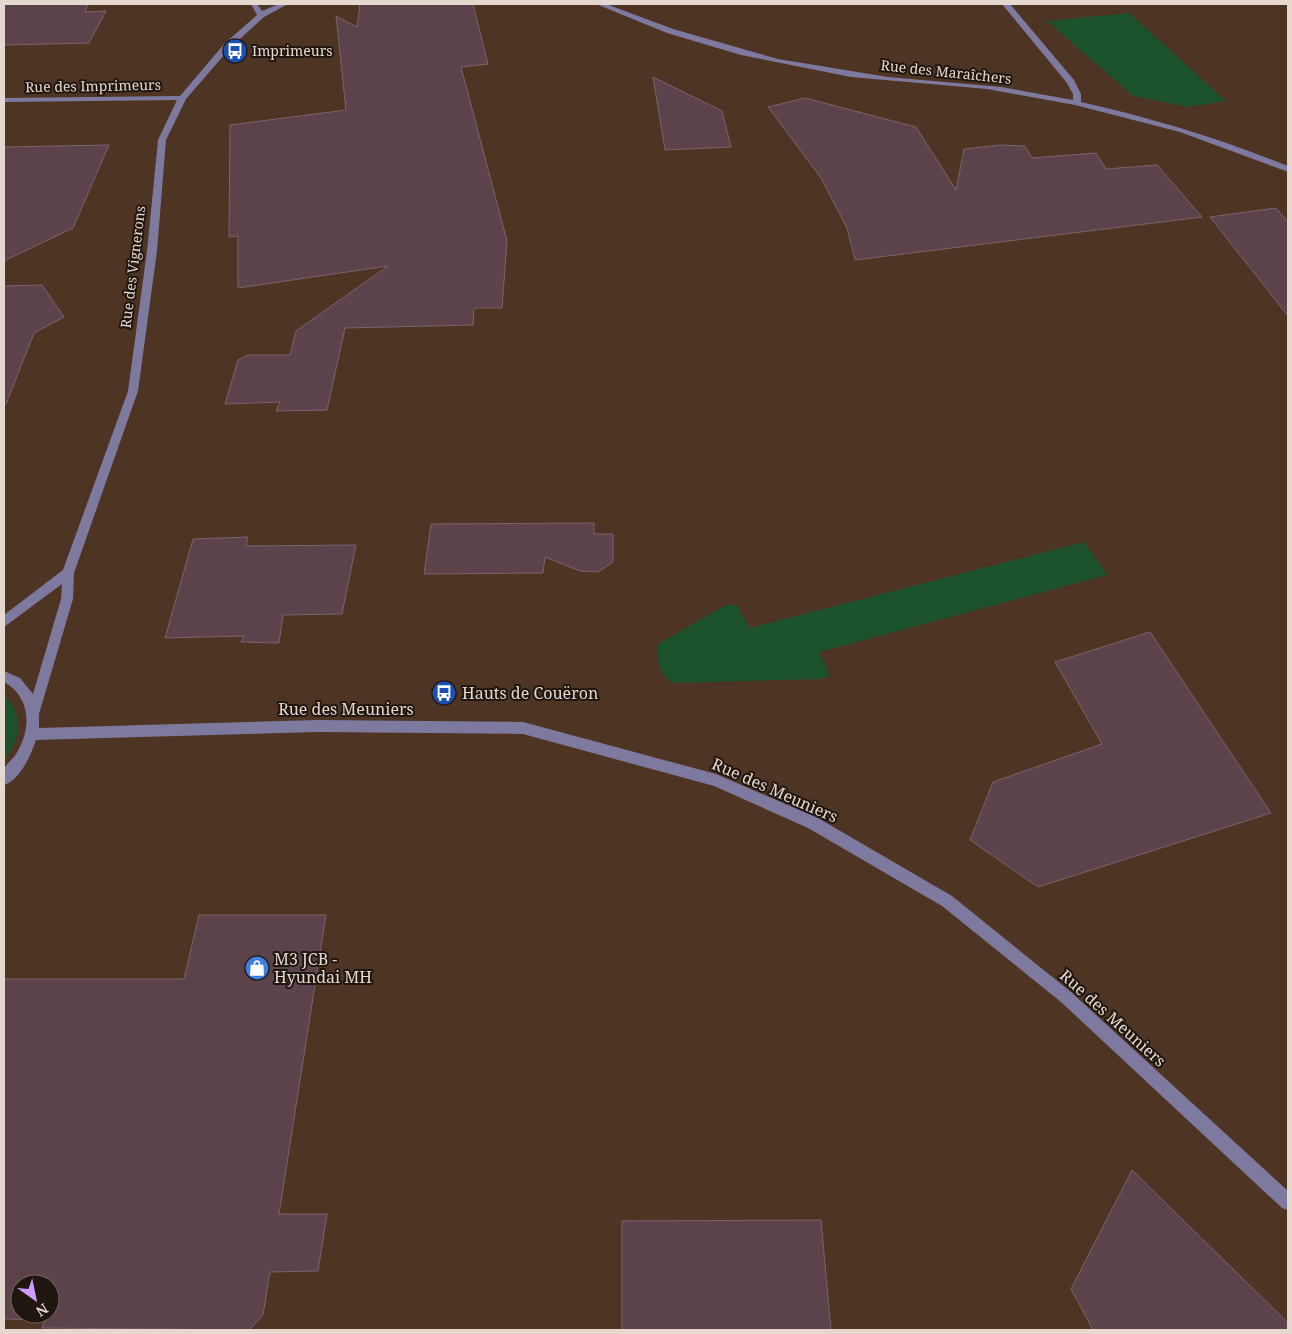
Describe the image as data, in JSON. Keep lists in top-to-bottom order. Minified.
{"streets":{"street":["Rue des Maraîchers","Rue des Imprimeurs","Rue des Vignerons","Rue des Meuniers"]},"crossings":[["Rue des Imprimeurs","Rue des Vignerons"],["Rue des Vignerons","Rue des Meuniers"]],"places":{"bus stop":["Imprimeurs","Hauts de Couëron"],"shop":["M3 JCB - Hyundai MH"]},"north":"bottom right"}
